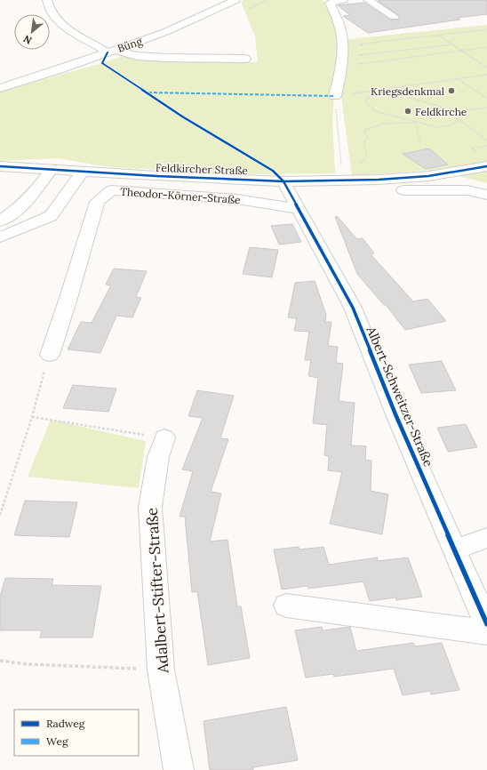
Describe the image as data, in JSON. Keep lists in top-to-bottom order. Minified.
{"streets":{"street":["Büng","Feldkircher Straße","Theodor-Körner-Straße","Albert-Schweitzer-Straße","Adalbert-Stifter-Straße"]},"crossings":[["Feldkircher Straße","Albert-Schweitzer-Straße"],["Theodor-Körner-Straße","Albert-Schweitzer-Straße"]],"places":["Kriegsdenkmal","Feldkirche"],"legend":["Radweg","Weg"],"north":"bottom left"}
